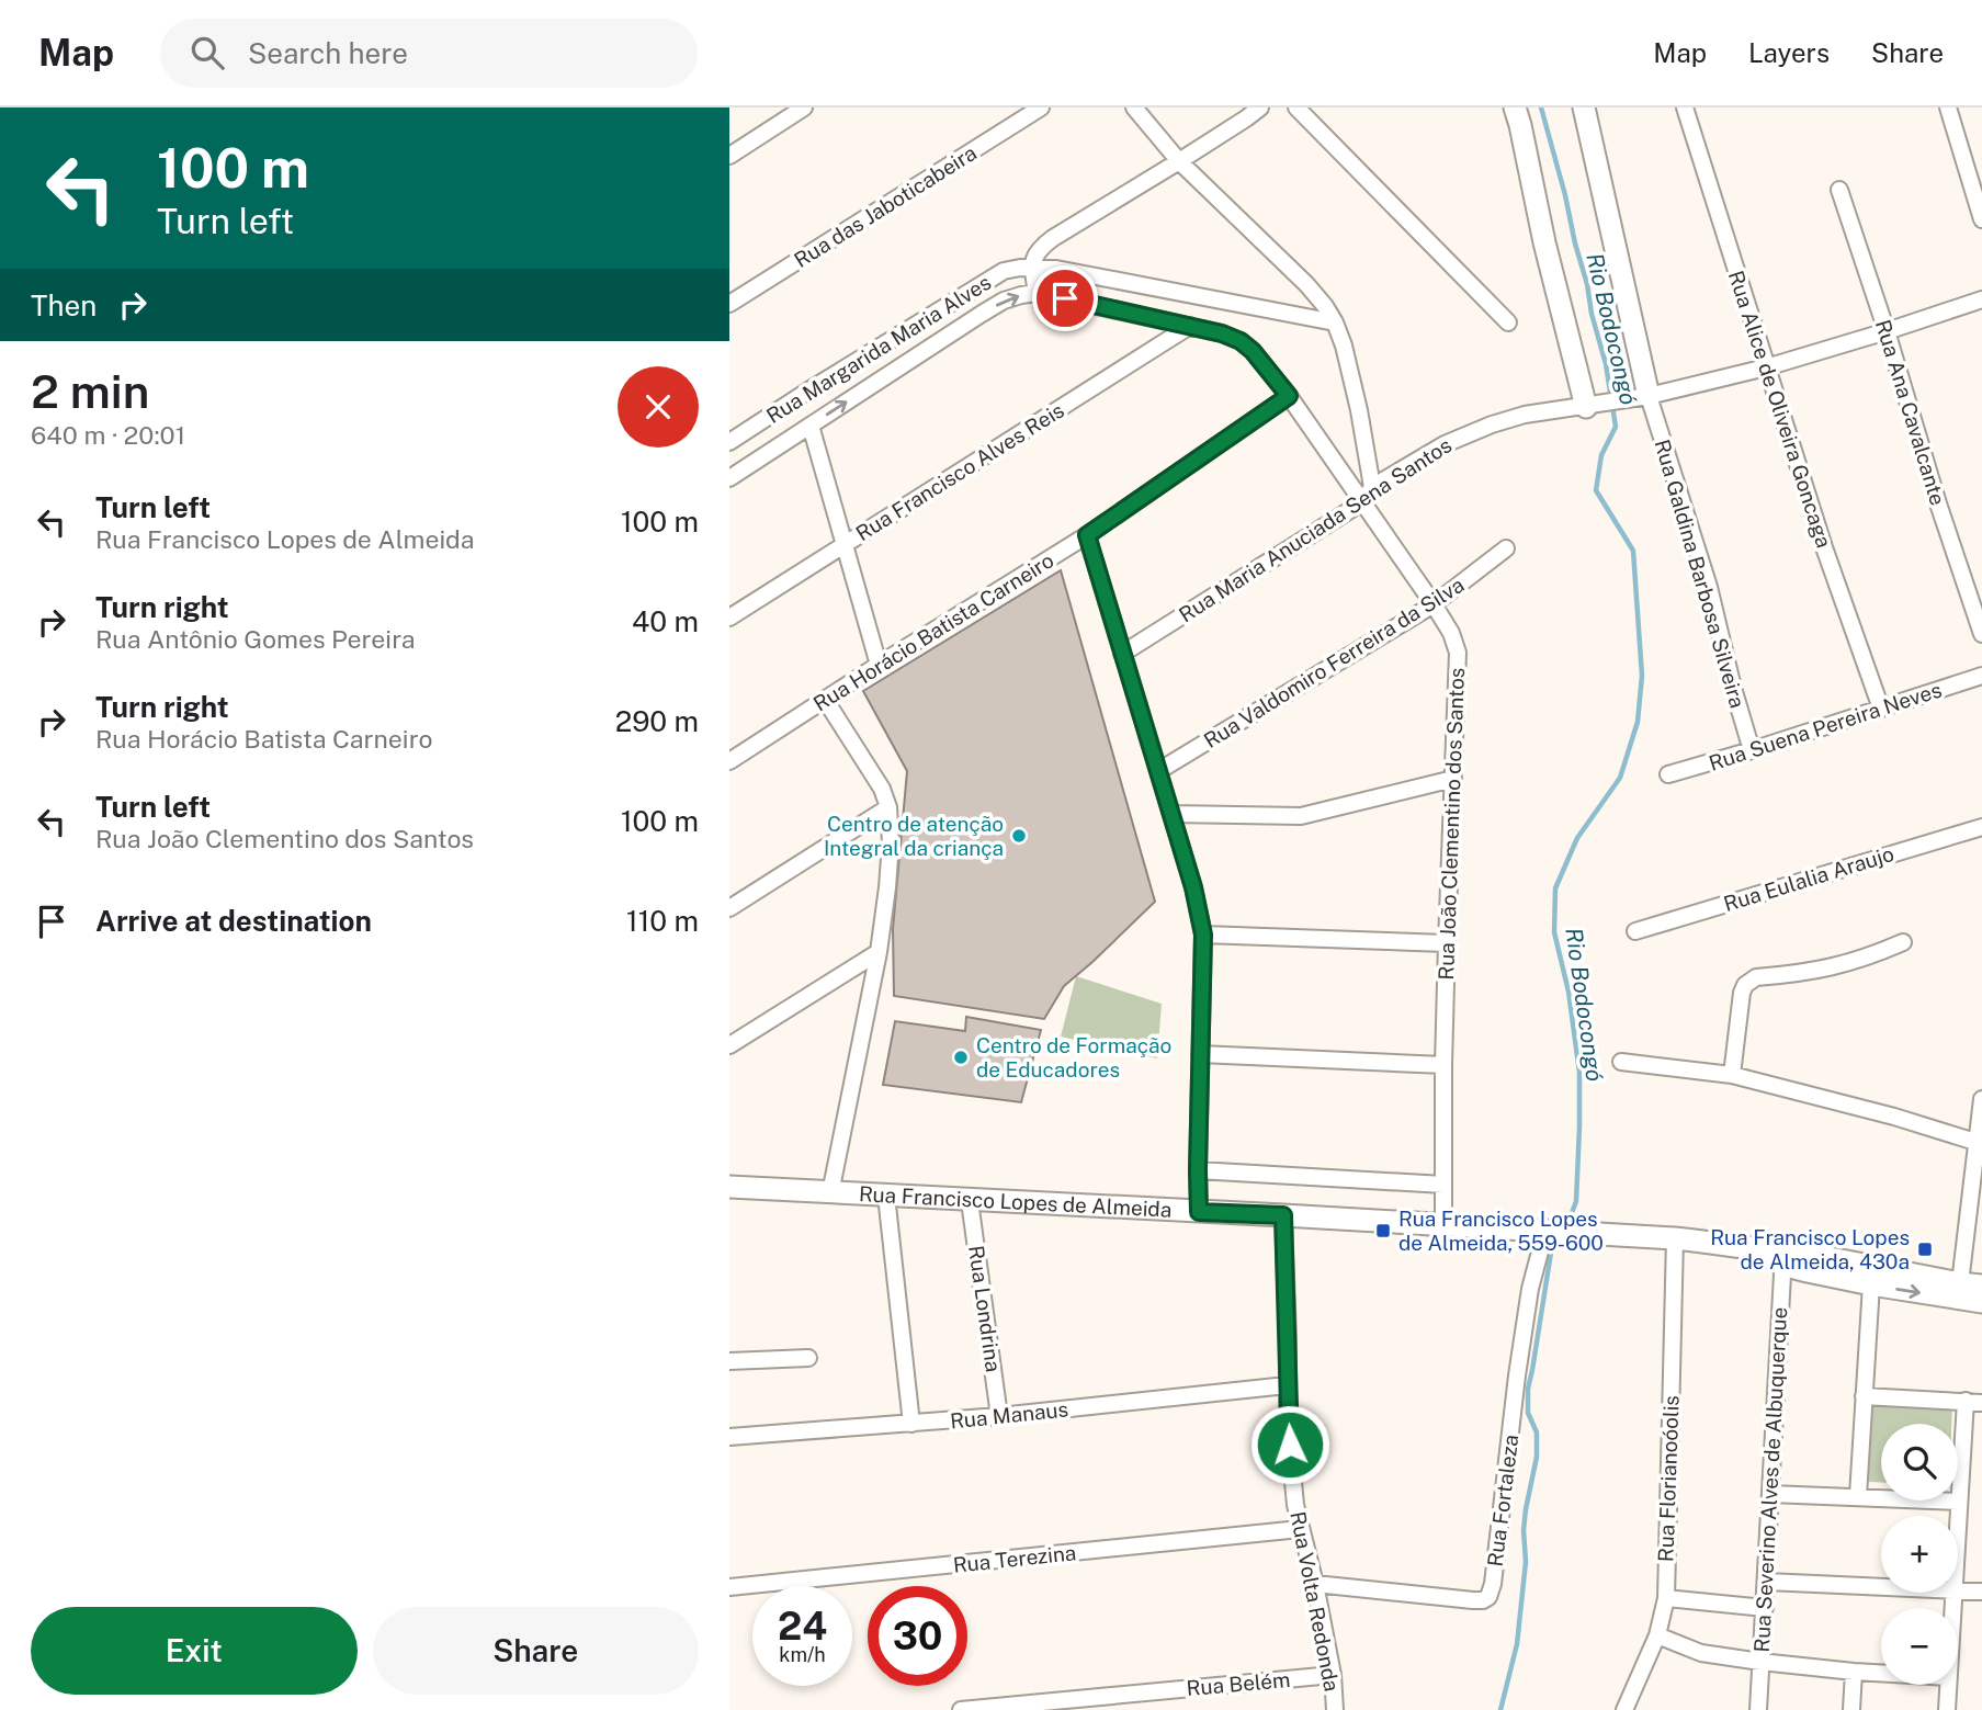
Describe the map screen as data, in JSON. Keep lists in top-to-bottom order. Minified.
{"streets":{"main road":["Rua Francisco Lopes de Almeida"],"street":["Rua das Jaboticabeira","Rua Margarida Maria Alves","Rua Alice de Oliveira Goncaga","Rua Ana Cavalcante","Rua Francisco Alves Reis","Rua Maria Anuciada Sena Santos","Rua Galdina Barbosa Silveira","Rua Horácio Batista Carneiro","Rua Valdomiro Ferreira da Silva","Rua Suena Pereira Neves","Rua João Clementino dos Santos","Rua Eulalia Araujo","Rua Londrina","Rua Manaus","Rua Florianoóolis","Rua Severino Alves de Albuquerque","Rua Fortaleza","Rua Terezina","Rua Volta Redonda","Rua Belém"]},"crossings":[["Rua Margarida Maria Alves","Rua João Clementino dos Santos"],["Rua Alice de Oliveira Goncaga","Rua Maria Anuciada Sena Santos"],["Rua Alice de Oliveira Goncaga","Rua Suena Pereira Neves"],["Rua Ana Cavalcante","Rua Maria Anuciada Sena Santos"],["Rua Francisco Alves Reis","Rua João Clementino dos Santos"],["Rua Maria Anuciada Sena Santos","Rua Galdina Barbosa Silveira"],["Rua Maria Anuciada Sena Santos","Rua João Clementino dos Santos"],["Rua Galdina Barbosa Silveira","Rua Suena Pereira Neves"],["Rua Horácio Batista Carneiro","Rua João Clementino dos Santos"],["Rua Valdomiro Ferreira da Silva","Rua João Clementino dos Santos"],["Rua João Clementino dos Santos","Rua Francisco Lopes de Almeida"],["Rua Francisco Lopes de Almeida","Rua Londrina"],["Rua Francisco Lopes de Almeida","Rua Florianoóolis"],["Rua Francisco Lopes de Almeida","Rua Severino Alves de Albuquerque"],["Rua Francisco Lopes de Almeida","Rua Fortaleza"],["Rua Francisco Lopes de Almeida","Rua Volta Redonda"],["Rua Londrina","Rua Manaus"],["Rua Manaus","Rua Volta Redonda"],["Rua Fortaleza","Rua Volta Redonda"],["Rua Terezina","Rua Volta Redonda"],["Rua Volta Redonda","Rua Belém"]],"water":["Rio Bodocongó"],"places":{"other":["Centro de atenção Integral da criança","Centro de Formação de Educadores"],"transit":["Rua Francisco Lopes de Almeida, 559-600","Rua Francisco Lopes de Almeida, 430a"]},"page":{"header":"Map","search":"Search here","nav":["Map","Layers","Share"],"turn":["100 m","Turn left"],"then":"Then","heading":["2 min","640 m · 20:01"],"list":[{"name":"Turn left","note":"Rua Francisco Lopes de Almeida","value":"100 m"},{"name":"Turn right","note":"Rua Antônio Gomes Pereira","value":"40 m"},{"name":"Turn right","note":"Rua Horácio Batista Carneiro","value":"290 m"},{"name":"Turn left","note":"Rua João Clementino dos Santos","value":"100 m"},{"name":"Arrive at destination","value":"110 m"}],"map_buttons":["+","−"],"speed":"24 km/h","limit":"30","buttons":["Exit","Share"]}}
